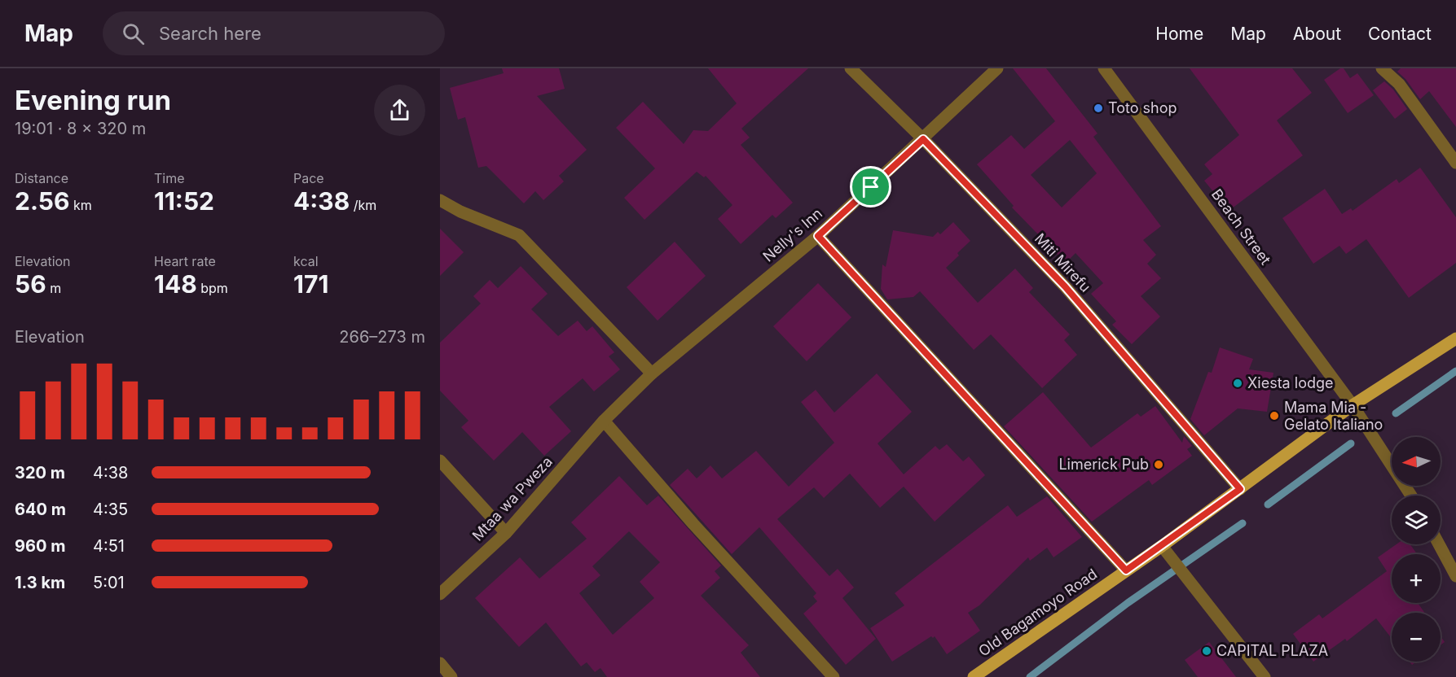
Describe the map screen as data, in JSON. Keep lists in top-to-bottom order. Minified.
{"streets":{"main road":["Old Bagamoyo Road"],"street":["Beach Street","Nelly's Inn","Miti Mirefu","Mtaa wa Pweza"]},"crossings":[["Beach Street","Old Bagamoyo Road"],["Nelly's Inn","Miti Mirefu"],["Nelly's Inn","Mtaa wa Pweza"],["Miti Mirefu","Old Bagamoyo Road"]],"places":["Toto shop","Xiesta lodge","Mama Mia - Gelato Italiano","Limerick Pub","CAPITAL PLAZA"],"north":"left","page":{"header":"Map","search":"Search here","nav":["Home","Map","About","Contact"],"heading":["Evening run","19:01 · 8 × 320 m"],"stats":[["Distance","2.56 km"],["Time","11:52"],["Pace","4:38 /km"],["Elevation","56 m"],["Heart rate","148 bpm"],["kcal","171"]],"chart":["Elevation","266–273 m"],"map_buttons":["+","−"],"list":[{"name":"320 m","note":"4:38"},{"name":"640 m","note":"4:35"},{"name":"960 m","note":"4:51"},{"name":"1.3 km","note":"5:01"}]}}
